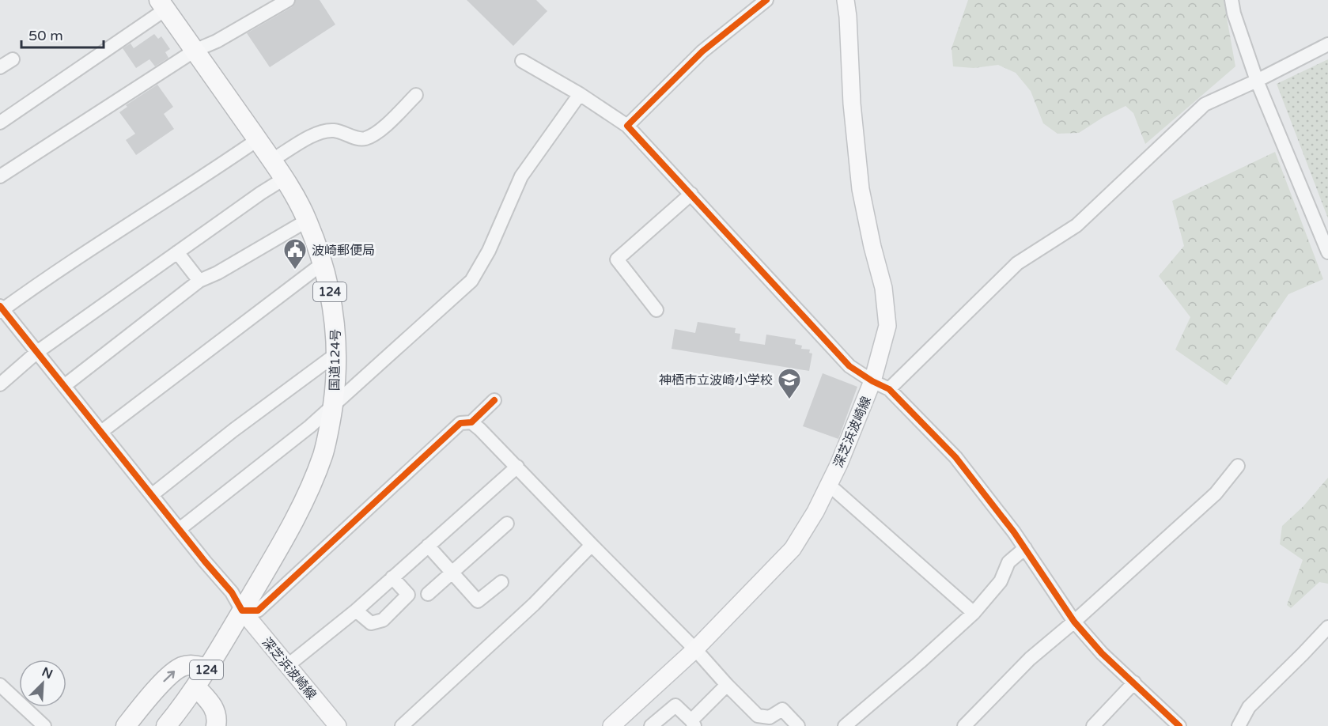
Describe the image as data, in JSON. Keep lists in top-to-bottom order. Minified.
{"streets":{"highway":["124","国道124号"],"main road":["深芝浜波崎線"]},"crossings":[["国道124号","深芝浜波崎線"]],"places":{"public building":["波崎郵便局"],"school or university":["神栖市立波崎小学校"]},"scale_bar":"50 m","north":"top right"}
